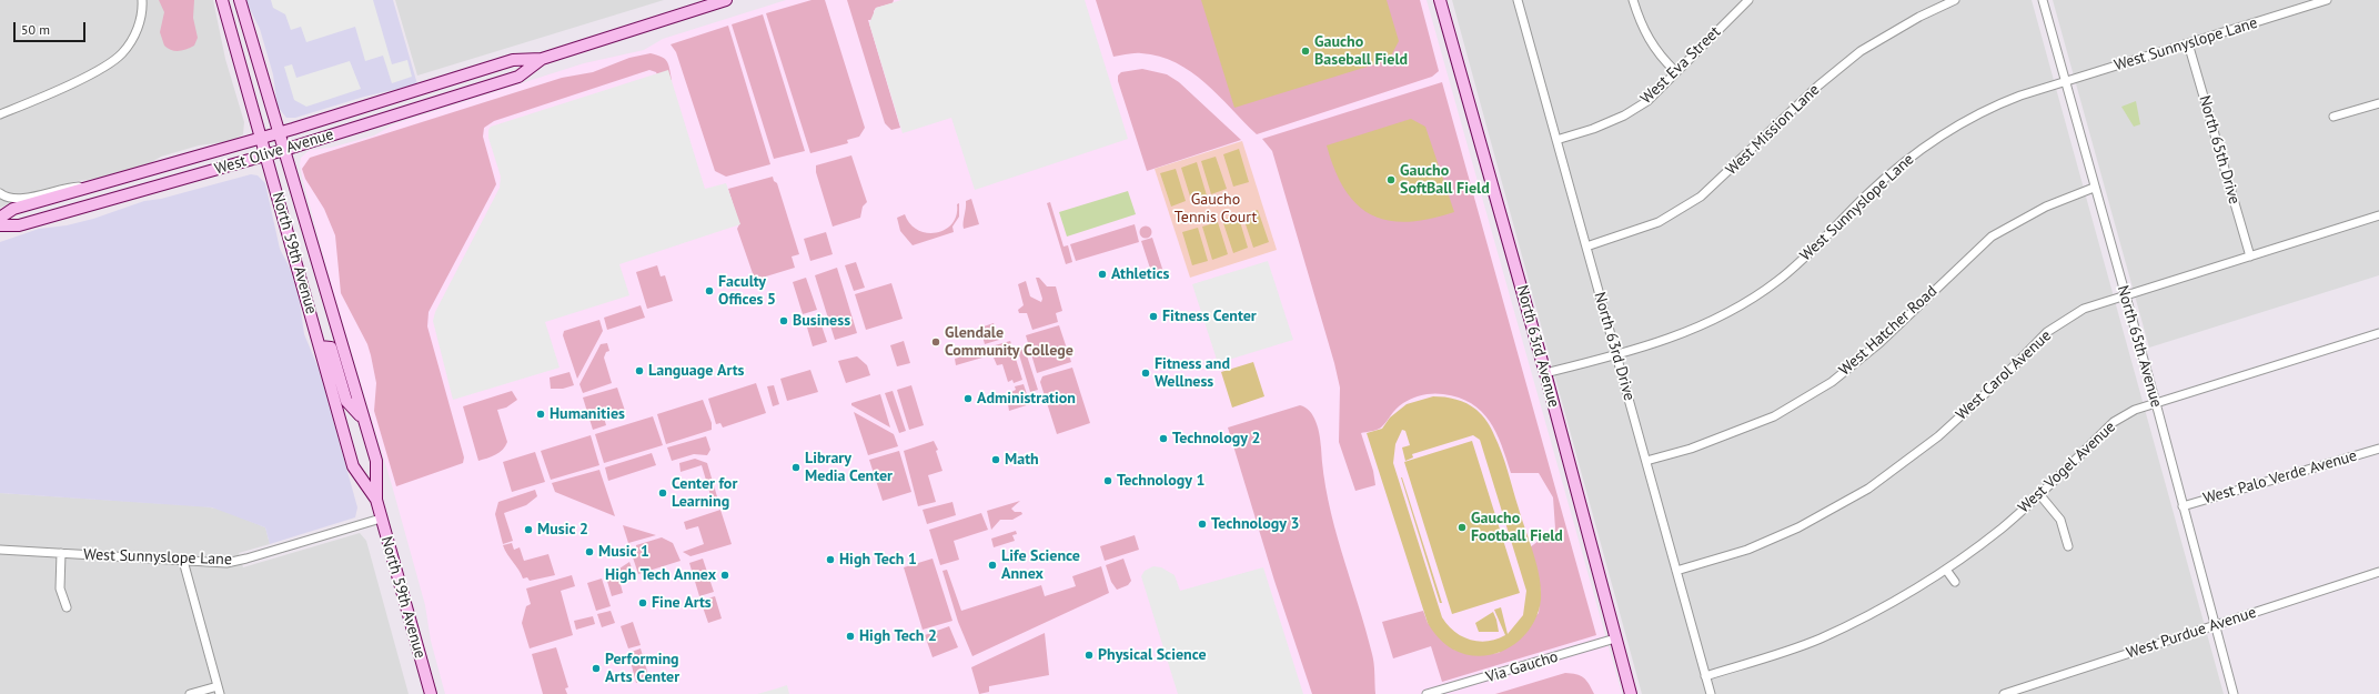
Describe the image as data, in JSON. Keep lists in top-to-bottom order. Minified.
{"streets":{"main road":["West Olive Avenue","North 59th Avenue","North 63rd Avenue"],"street":["West Sunnyslope Lane","West Eva Street","West Mission Lane","North 65th Drive","West Hatcher Road","North 63rd Drive","North 65th Avenue","West Carol Avenue","West Vogel Avenue","West Palo Verde Avenue","West Purdue Avenue","Via Gaucho"]},"crossings":[["West Sunnyslope Lane","North 65th Drive"],["West Sunnyslope Lane","North 59th Avenue"],["West Sunnyslope Lane","North 63rd Avenue"],["West Sunnyslope Lane","North 63rd Drive"],["West Sunnyslope Lane","North 65th Avenue"],["West Eva Street","North 63rd Drive"],["West Mission Lane","North 63rd Drive"],["North 65th Drive","West Carol Avenue"],["West Olive Avenue","North 59th Avenue"],["West Hatcher Road","North 63rd Drive"],["West Hatcher Road","North 65th Avenue"],["North 63rd Avenue","Via Gaucho"],["North 63rd Drive","West Carol Avenue"],["North 63rd Drive","West Vogel Avenue"],["North 65th Avenue","West Carol Avenue"],["North 65th Avenue","West Vogel Avenue"],["North 65th Avenue","West Palo Verde Avenue"],["North 65th Avenue","West Purdue Avenue"]],"parks":["Gaucho Tennis Court"],"places":["Gaucho Baseball Field","Gaucho SoftBall Field","Athletics","Faculty Offices 5","Fitness Center","Business","Glendale Community College","Language Arts","Fitness and Wellness","Administration","Humanities","Technology 2","Math","Library Media Center","Technology 1","Center for Learning","Technology 3","Gaucho Football Field","Music 2","Music 1","High Tech 1","Life Science Annex","High Tech Annex","Fine Arts","High Tech 2","Physical Science","Performing Arts Center"],"scale_bar":"50 m"}
